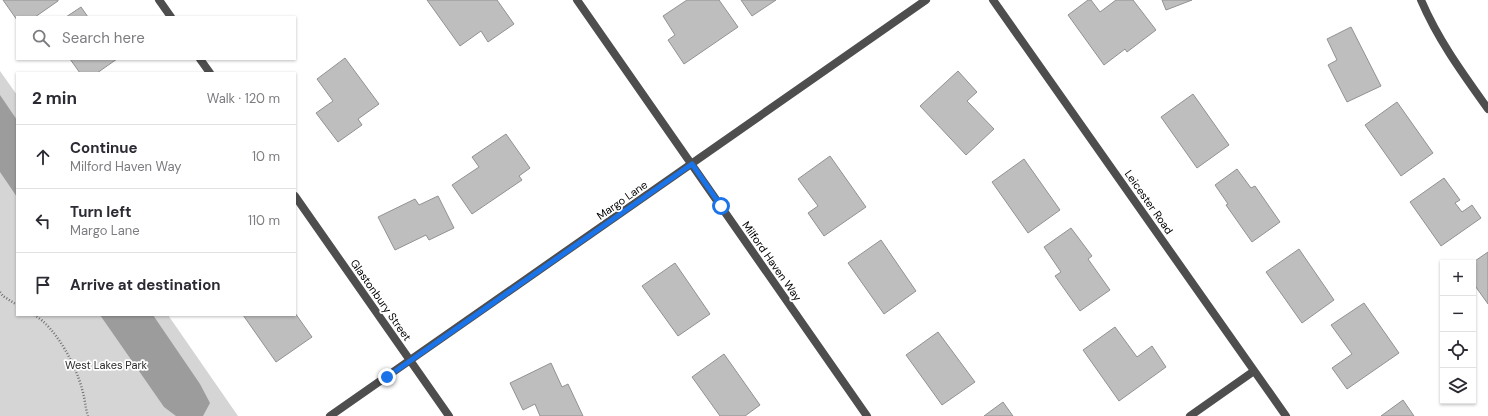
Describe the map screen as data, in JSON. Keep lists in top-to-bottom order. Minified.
{"streets":{"street":["Margo Lane","Leicester Road","Milford Haven Way","Glastonbury Street"]},"crossings":[["Margo Lane","Milford Haven Way"],["Margo Lane","Glastonbury Street"]],"parks":["West Lakes Park"],"page":{"search":"Search here","heading":["2 min","Walk · 120 m"],"list":[["Continue","Milford Haven Way","10 m"],["Turn left","Margo Lane","110 m"],"Arrive at destination"],"map_buttons":["+","−"]}}
